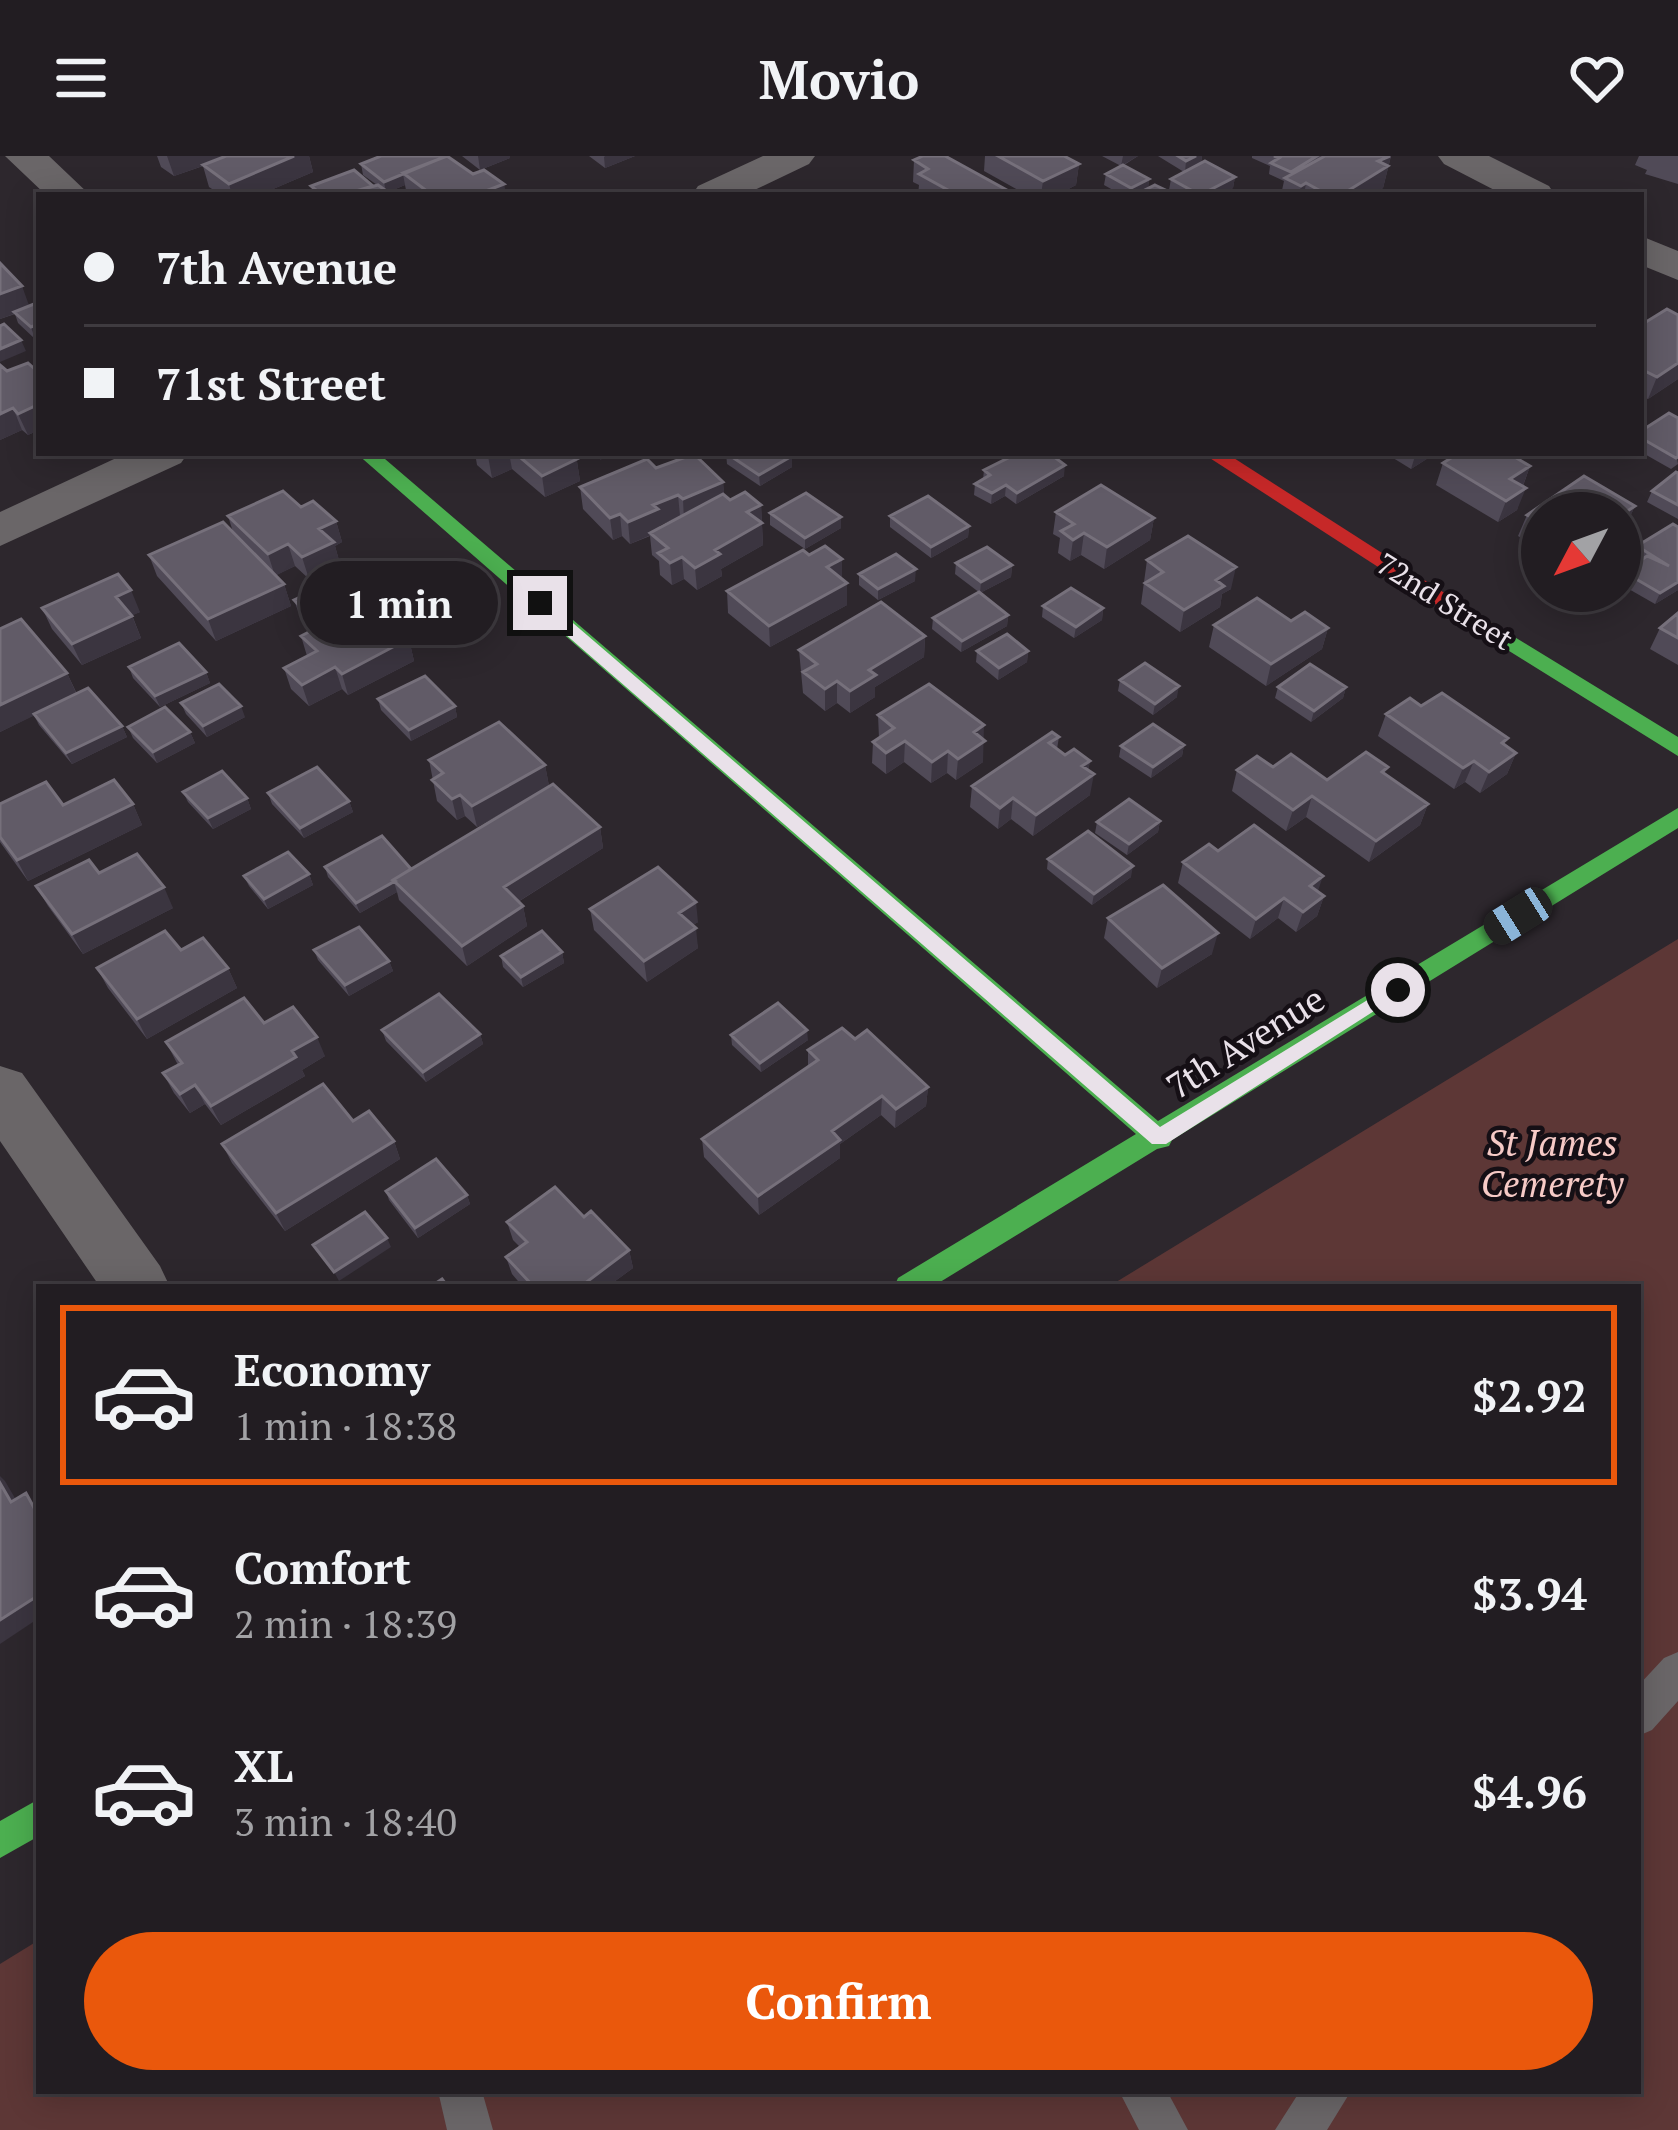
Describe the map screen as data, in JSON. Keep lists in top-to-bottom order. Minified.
{"streets":{"street":["72nd Street","7th Avenue"]},"parks":["St James Cemerety"],"north":"bottom left","page":{"header":"Movio","banner":["7th Avenue","71st Street"],"bubble":"1 min","list":[{"name":"Economy","note":"1 min · 18:38","value":"$2.92"},{"name":"Comfort","note":"2 min · 18:39","value":"$3.94"},{"name":"XL","note":"3 min · 18:40","value":"$4.96"}],"buttons":"Confirm"}}
